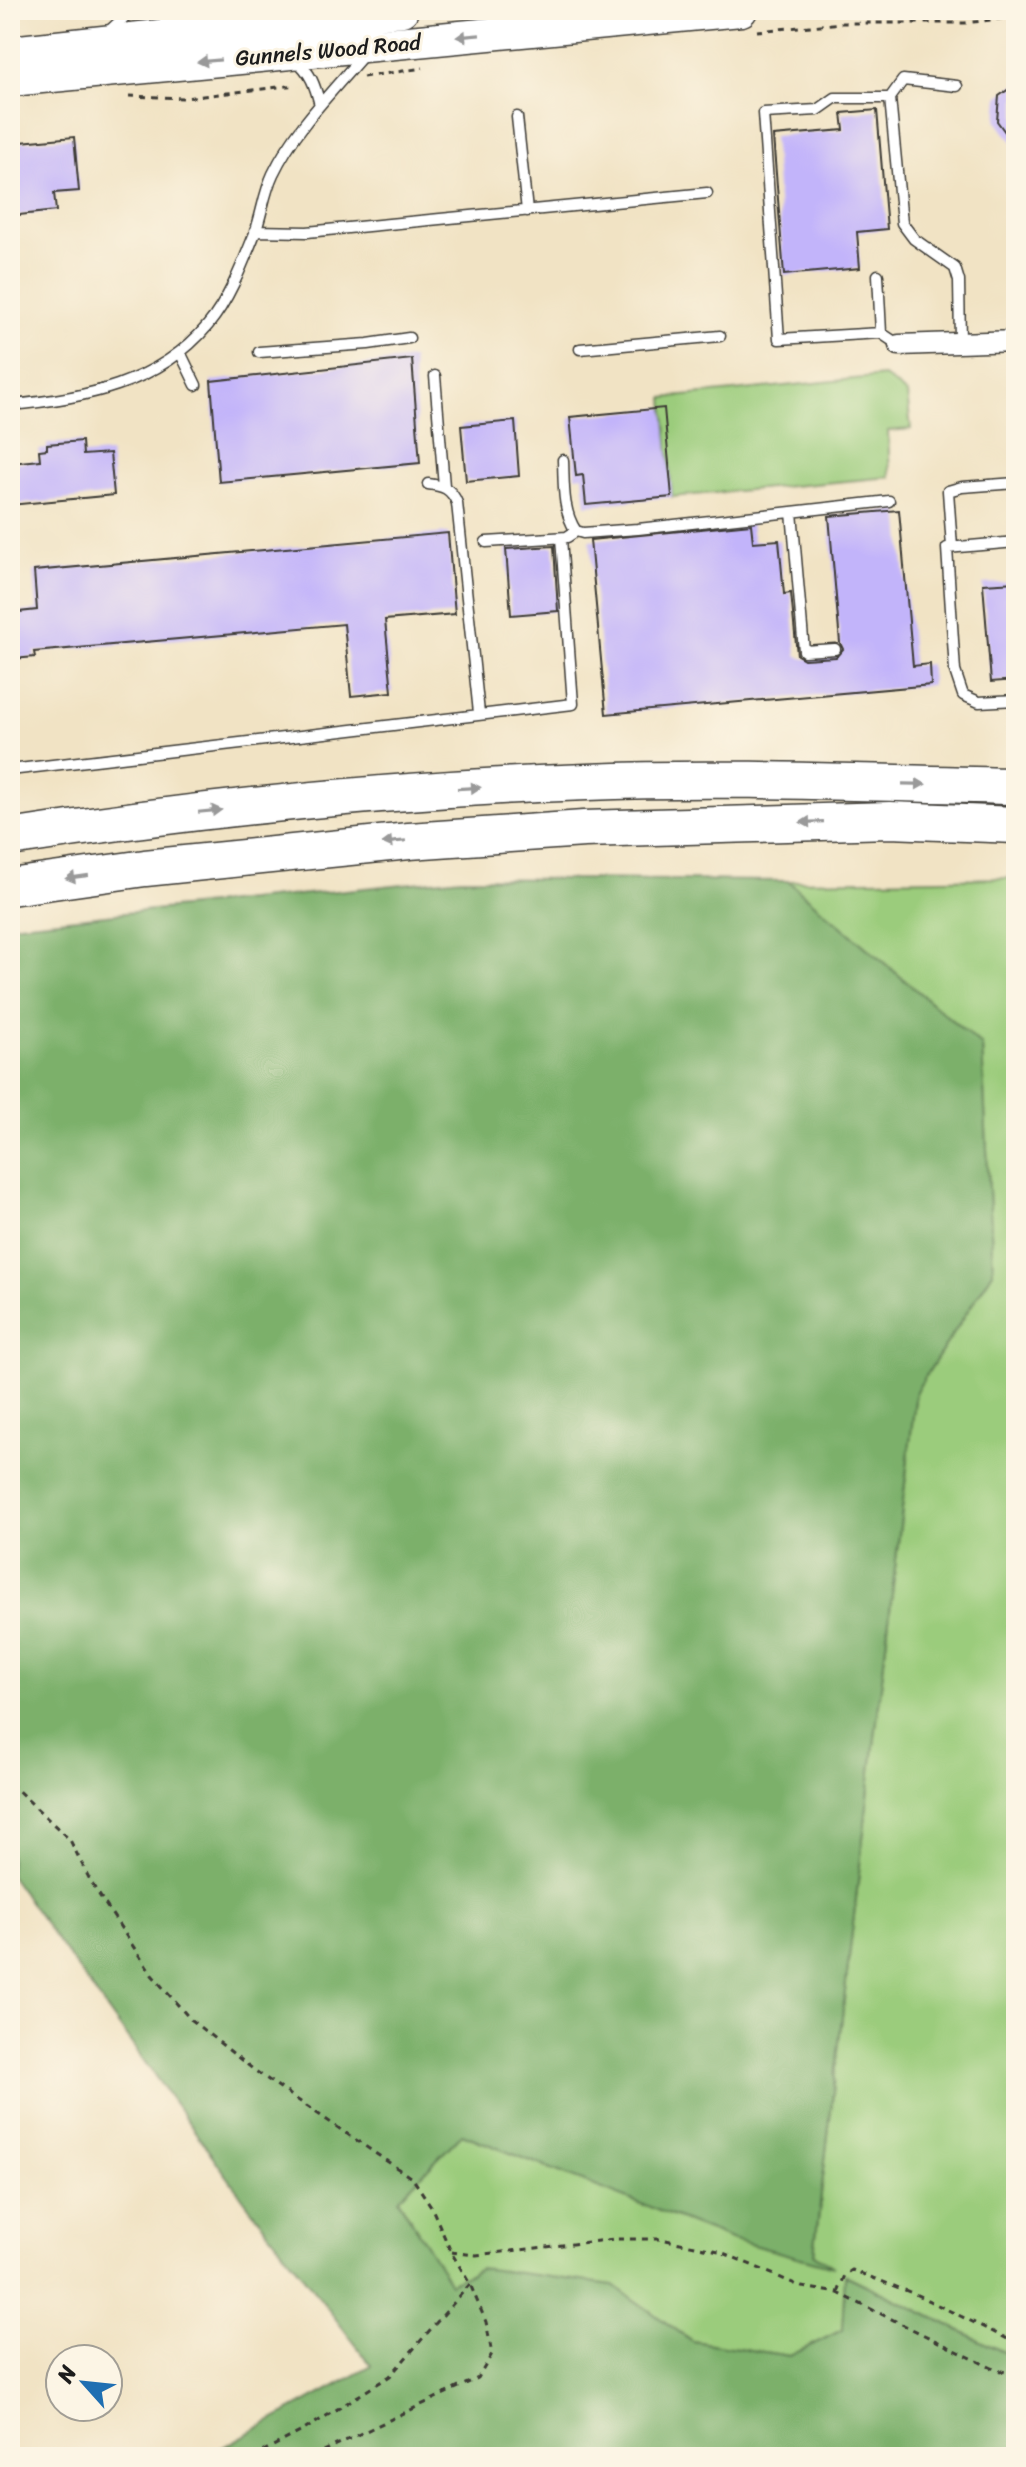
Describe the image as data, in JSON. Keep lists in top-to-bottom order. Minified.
{"streets":{"main road":["Gunnels Wood Road"]},"north":"top left"}
